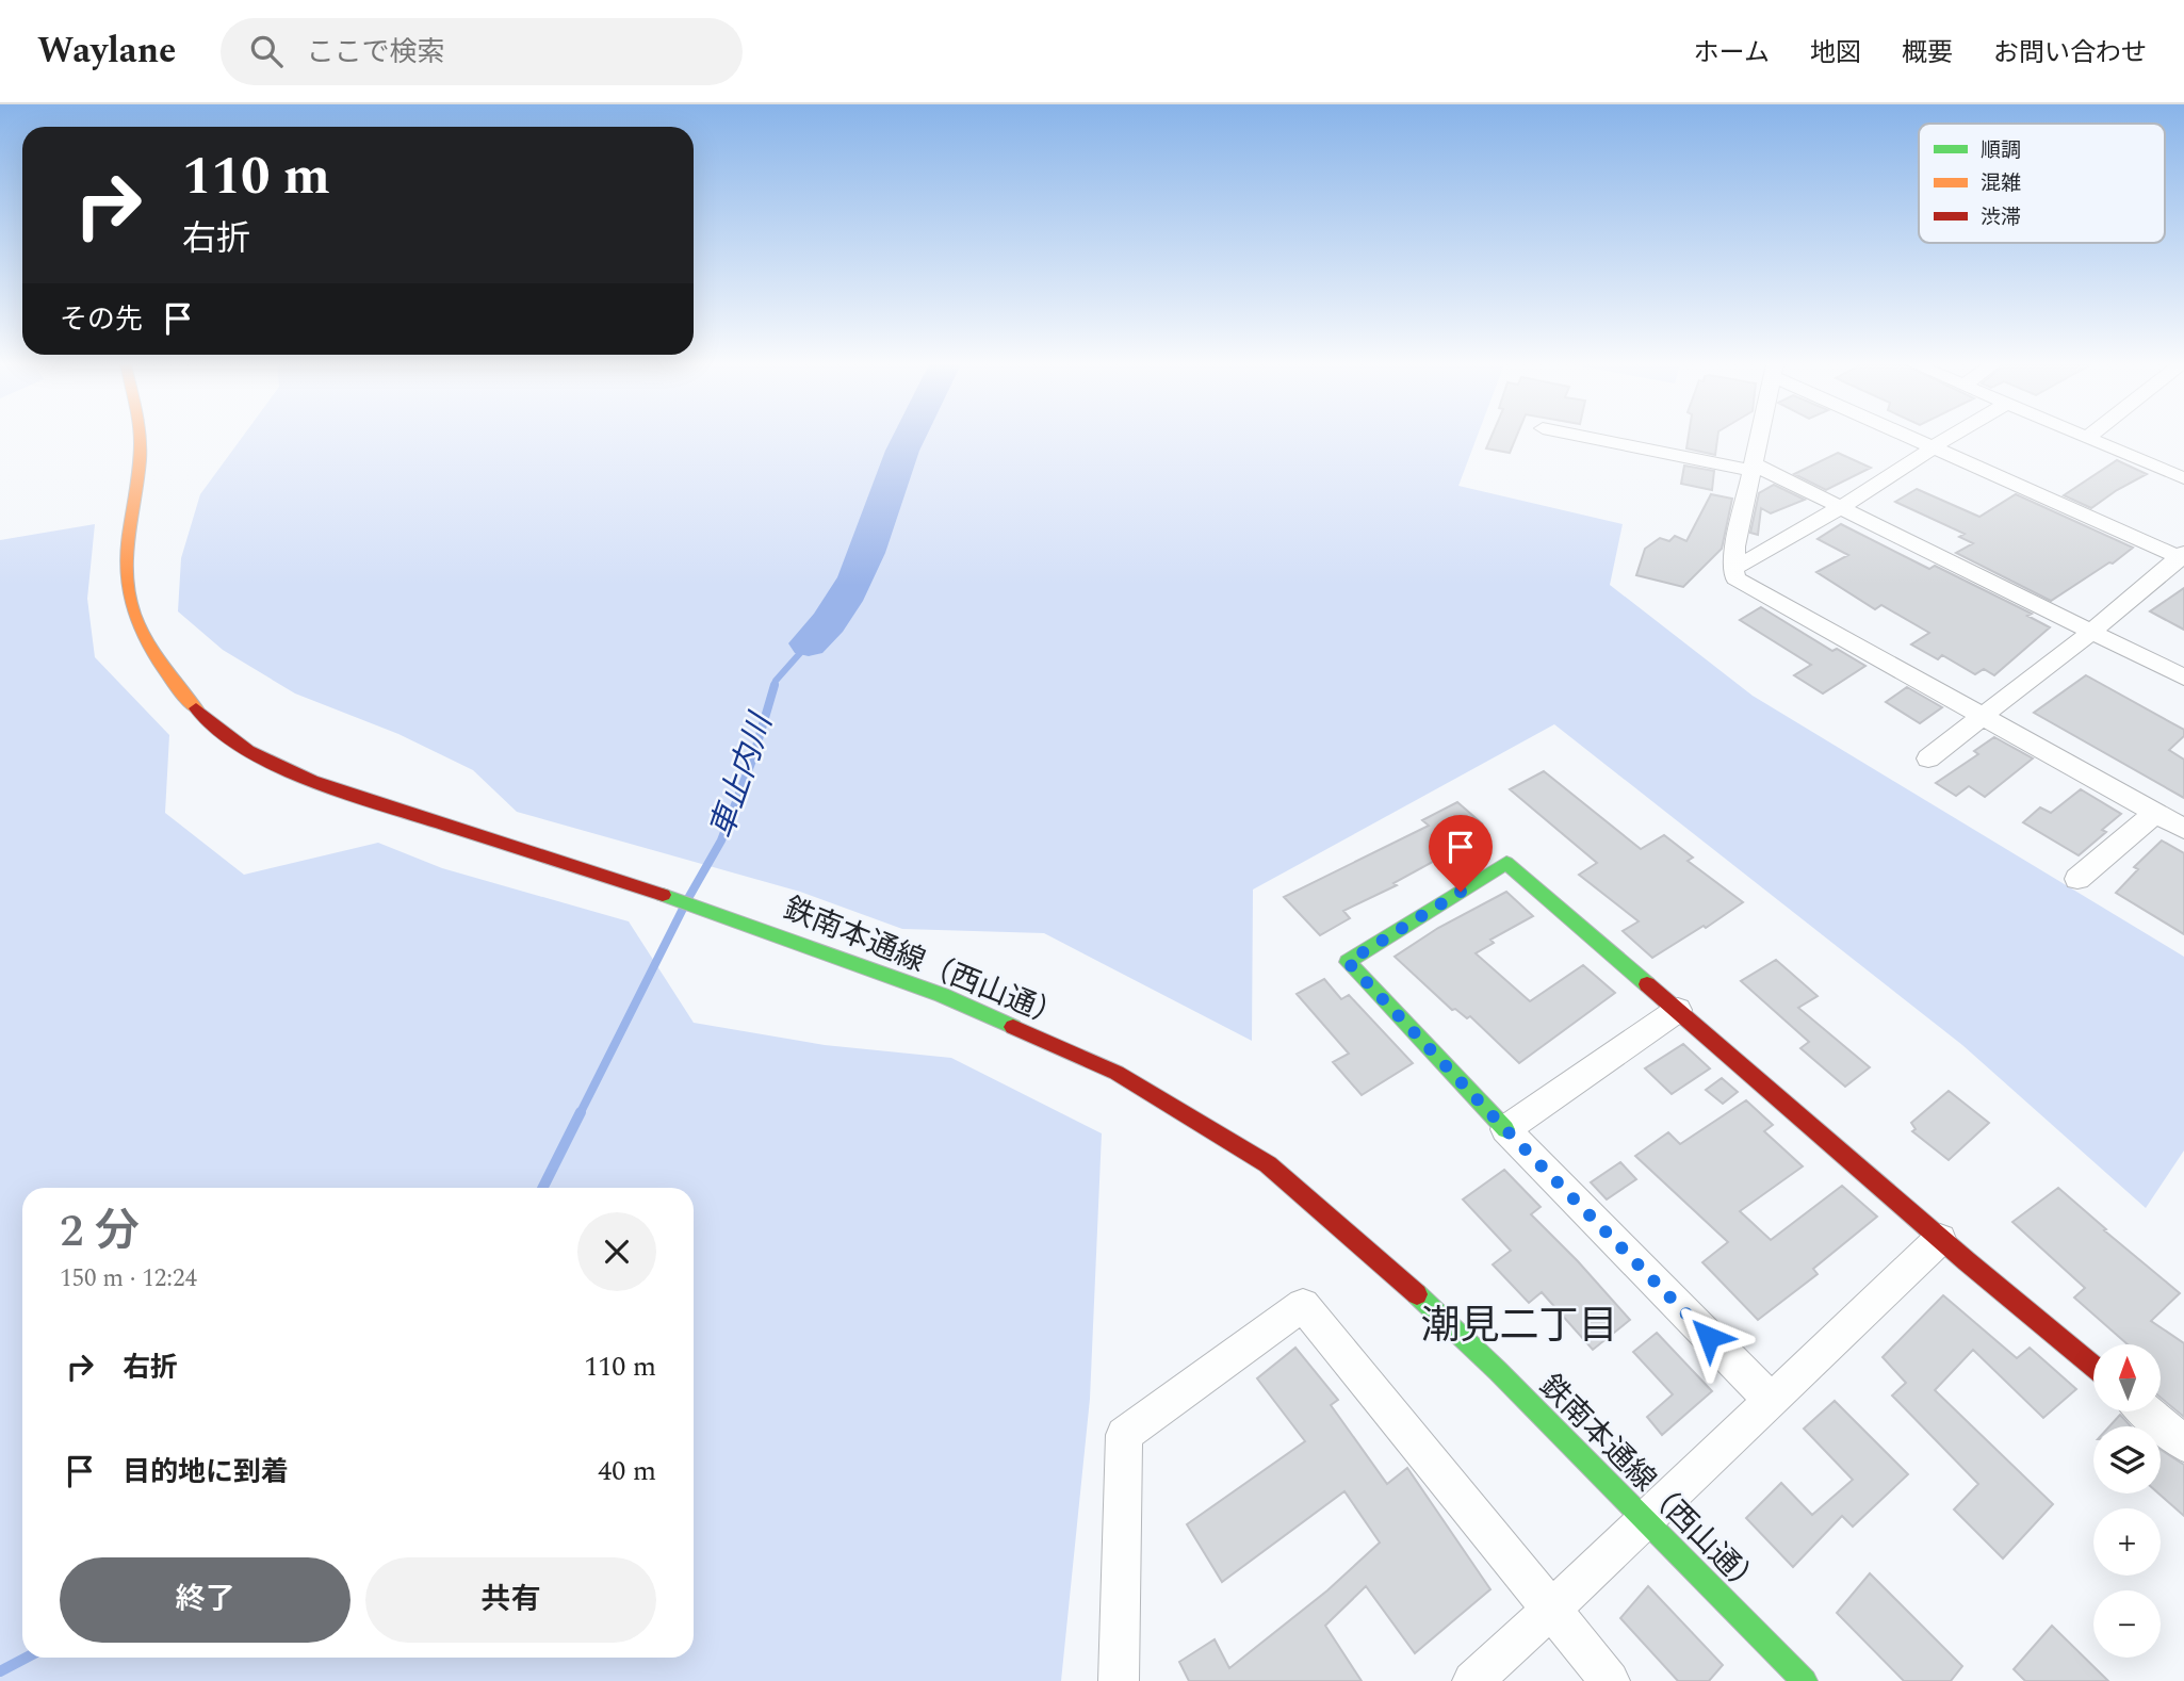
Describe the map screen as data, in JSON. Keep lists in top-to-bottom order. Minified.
{"streets":{"street":["鉄南本通線（西山通）"]},"districts":["潮見二丁目"],"water":["車止内川"],"legend":["順調","混雑","渋滞"],"north":"top","page":{"header":"Waylane","search":"ここで検索","nav":["ホーム","地図","概要","お問い合わせ"],"turn":["110 m","右折"],"then":"その先","heading":["2 分","150 m · 12:24"],"list":[{"name":"右折","value":"110 m"},{"name":"目的地に到着","value":"40 m"}],"map_buttons":["+","−"],"buttons":["終了","共有"]}}
